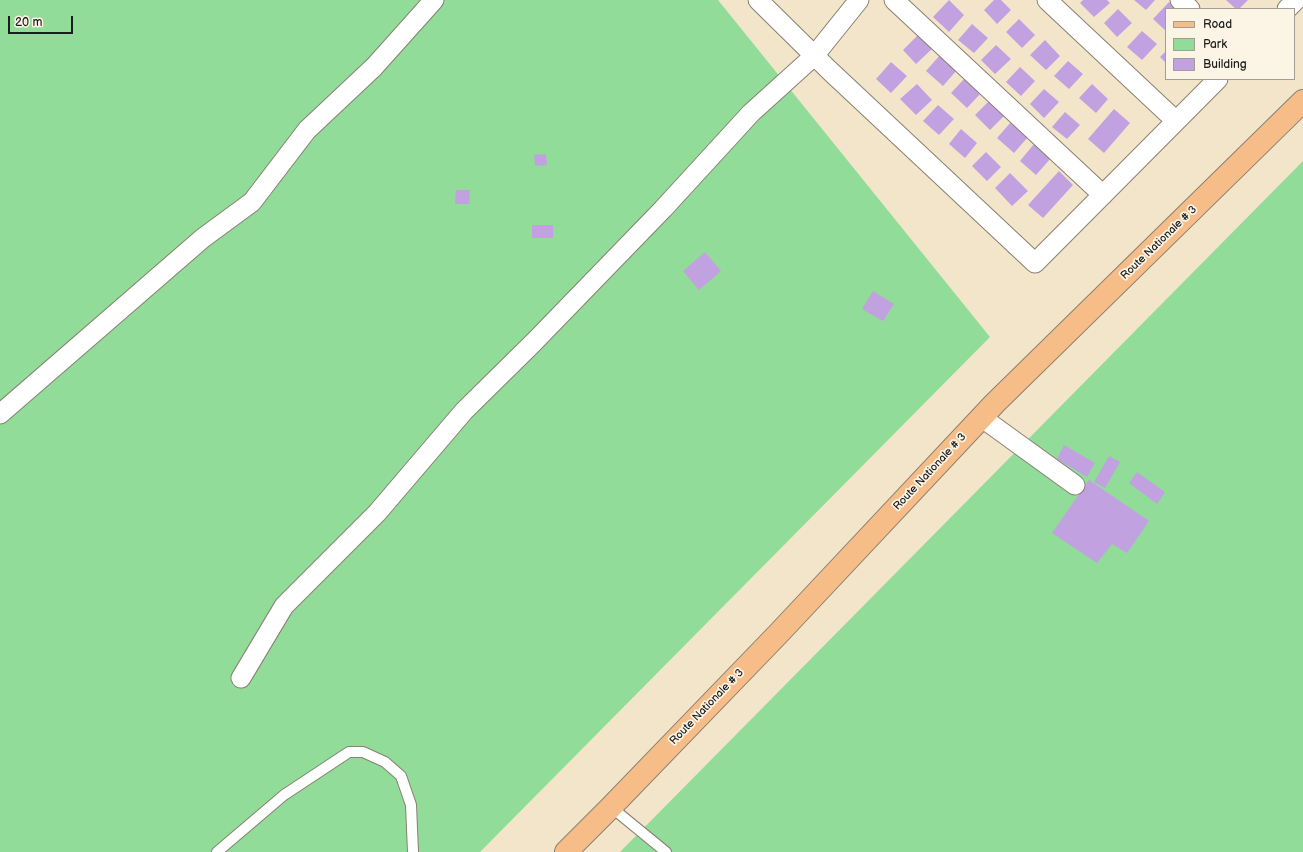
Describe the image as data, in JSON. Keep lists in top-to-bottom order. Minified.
{"streets":{"main road":["Route Nationale # 3"]},"legend":["Road","Park","Building"],"scale_bar":"20 m"}
